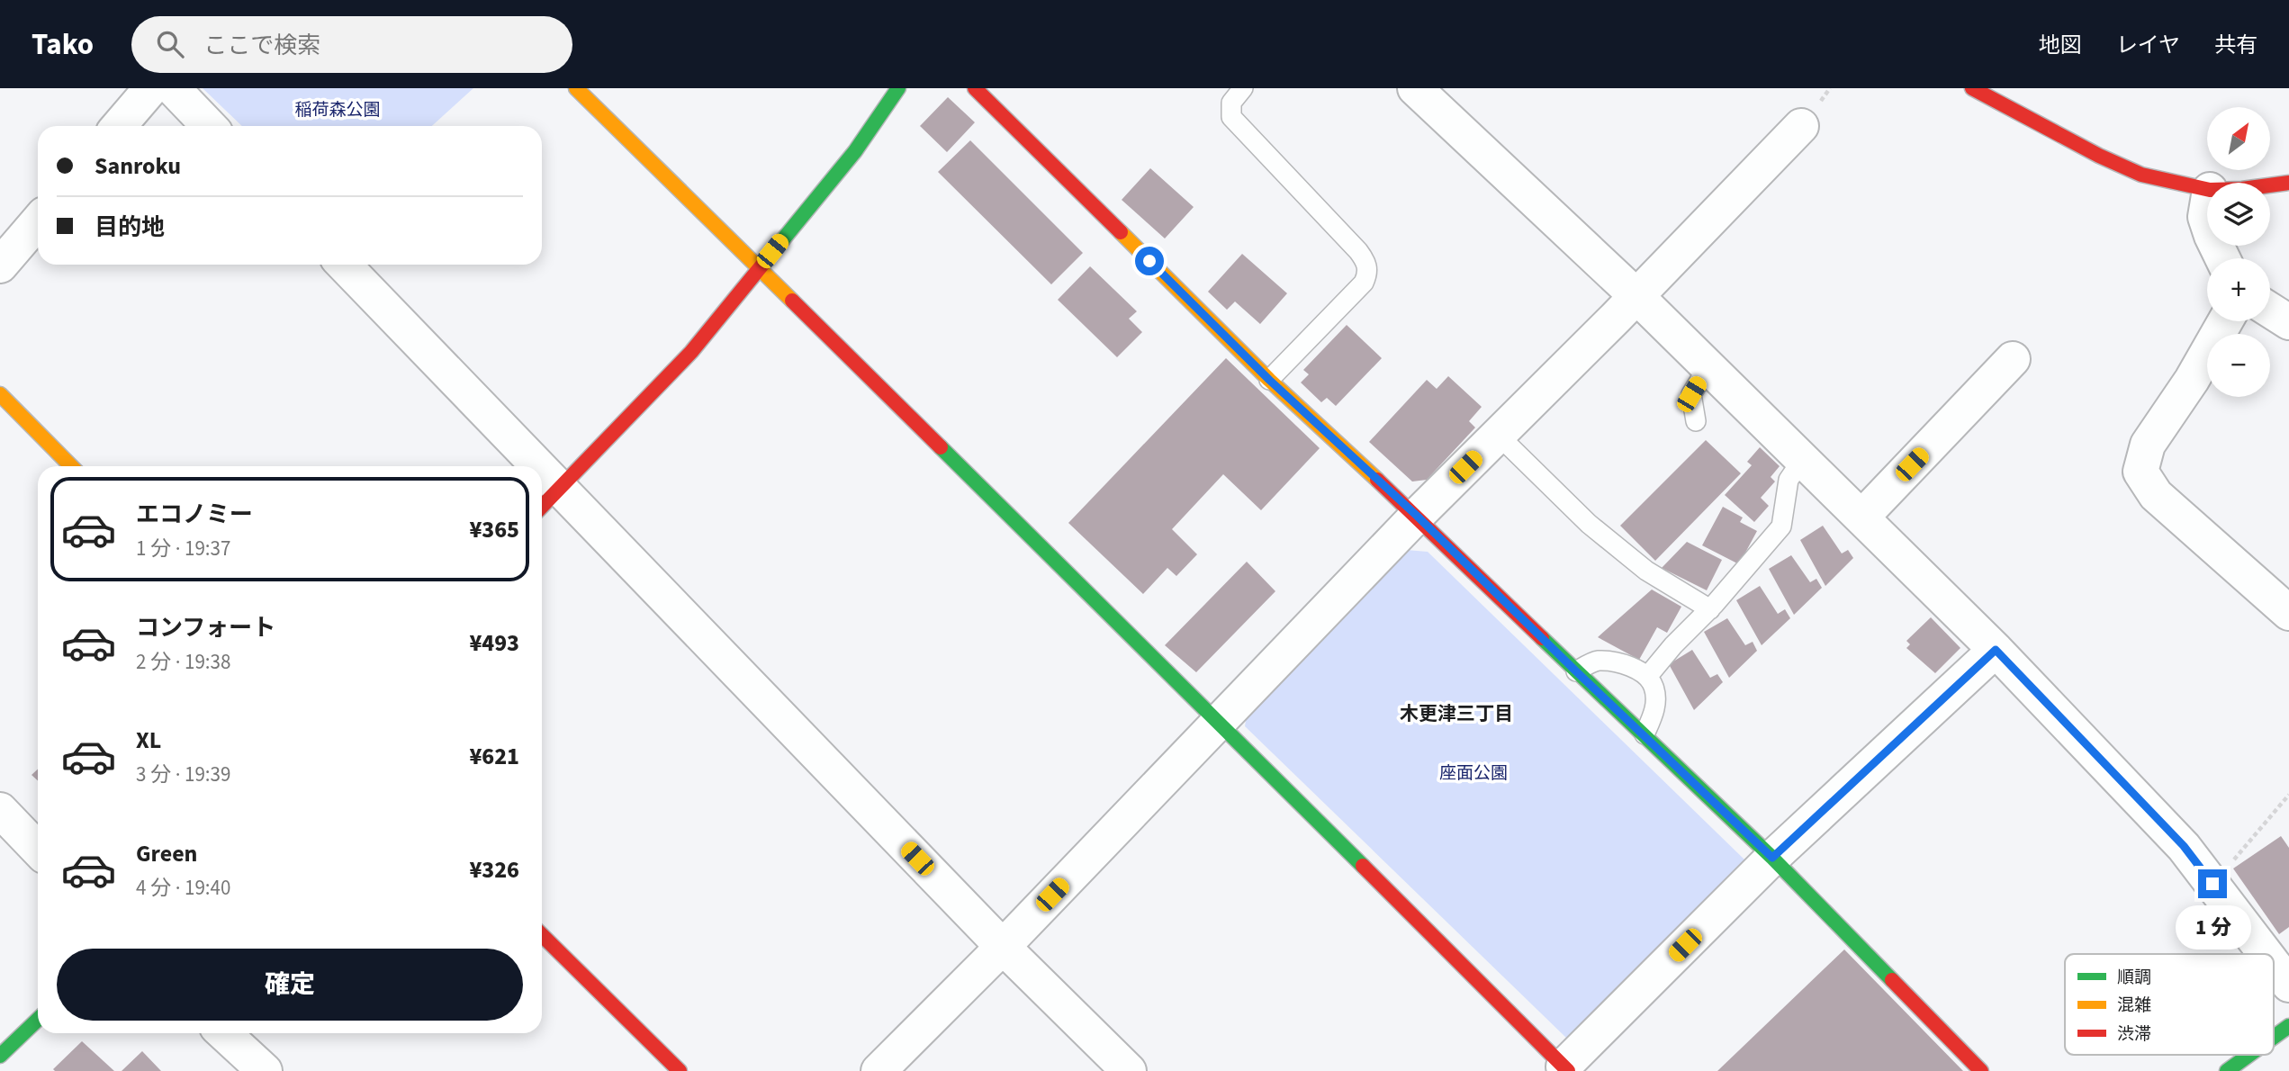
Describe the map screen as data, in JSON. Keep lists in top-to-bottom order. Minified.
{"districts":["木更津三丁目"],"parks":["稲荷森公園","座面公園"],"legend":["順調","混雑","渋滞"],"north":"top right","page":{"header":"Tako","search":"ここで検索","nav":["地図","レイヤ","共有"],"map_buttons":["+","−"],"banner":["Sanroku","目的地"],"list":[{"name":"エコノミー","note":"1 分 · 19:37","value":"¥365"},{"name":"コンフォート","note":"2 分 · 19:38","value":"¥493"},{"name":"XL","note":"3 分 · 19:39","value":"¥621"},{"name":"Green","note":"4 分 · 19:40","value":"¥326"}],"bubble":"1 分","buttons":"確定"}}
